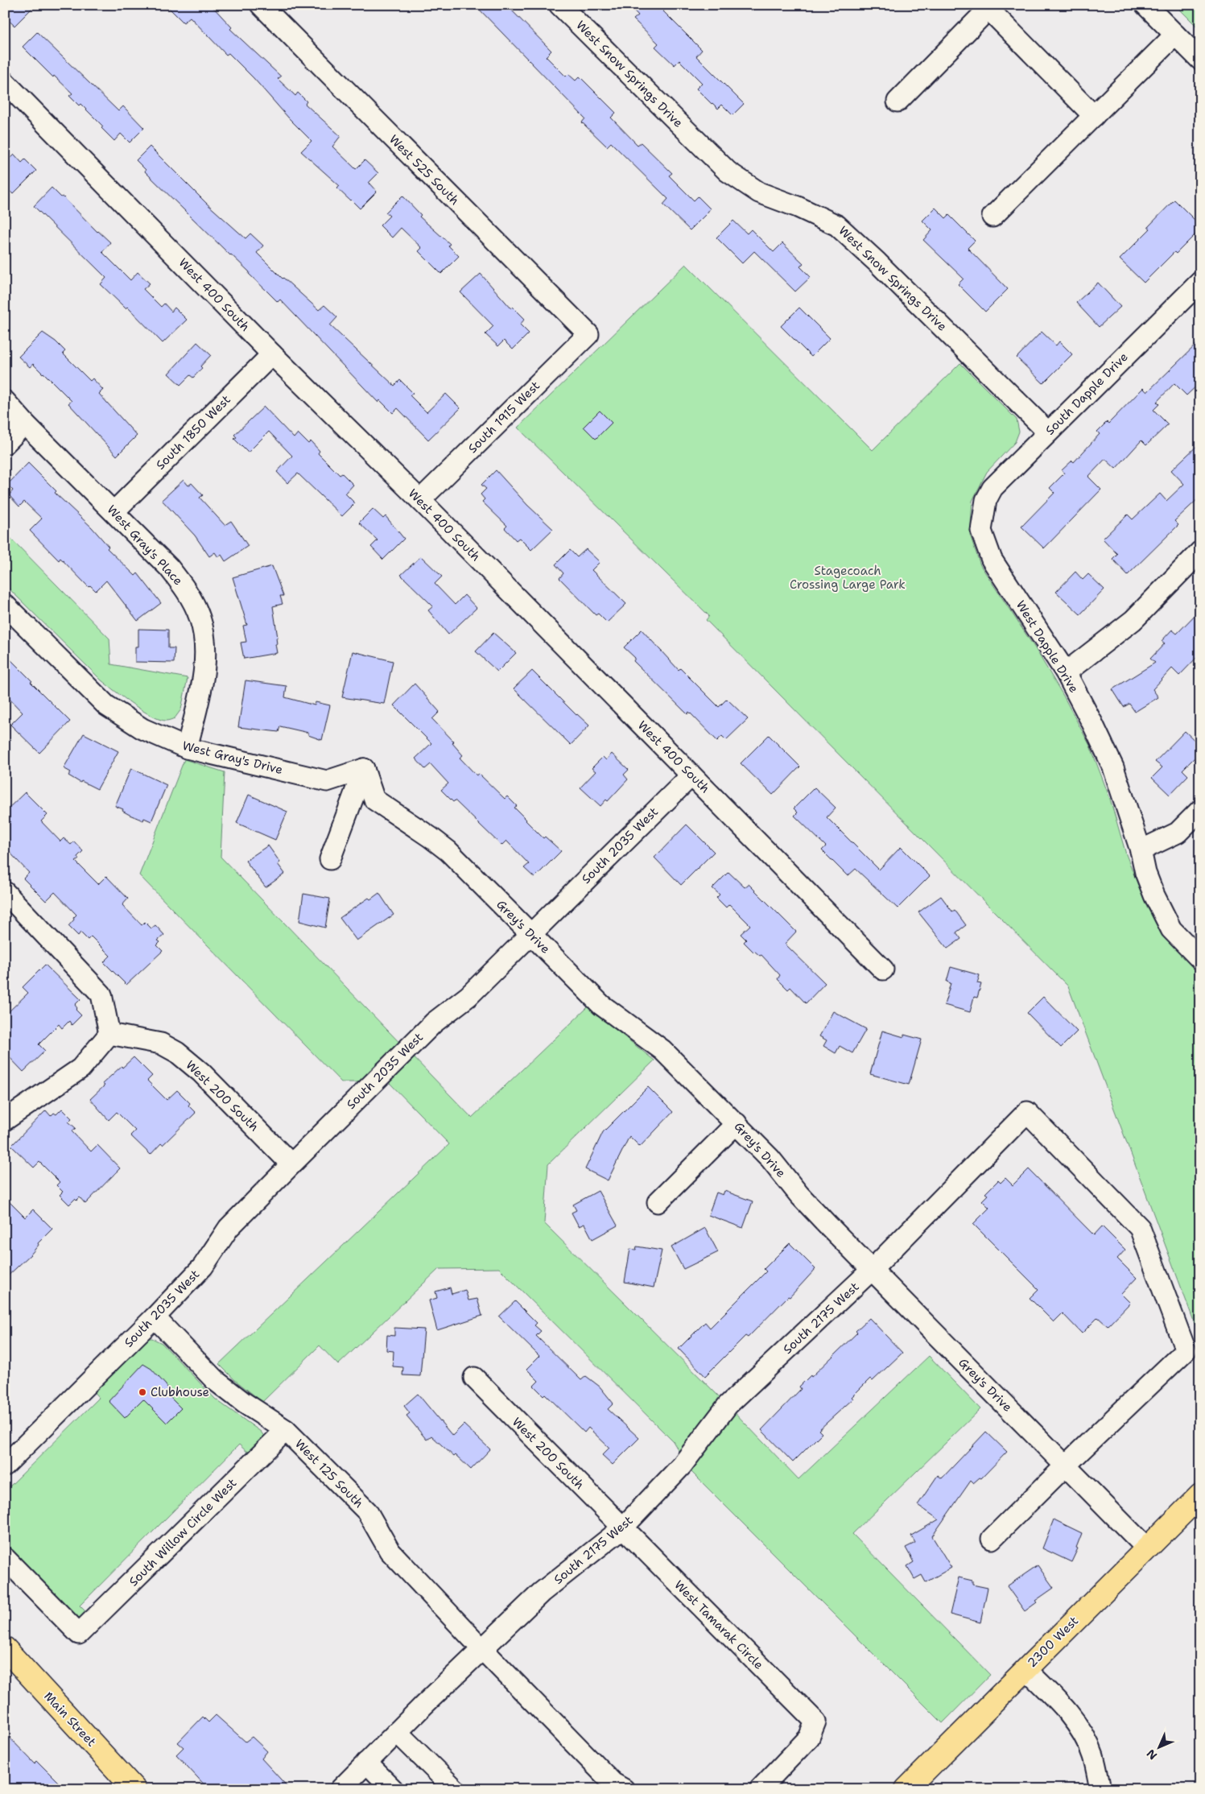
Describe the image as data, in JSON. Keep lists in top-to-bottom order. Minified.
{"streets":{"main road":["2300 West","Main Street"],"street":["West Snow Springs Drive","West 525 South","West 400 South","South Dapple Drive","South 1915 West","South 1850 West","West Gray's Place","West Dapple Drive","West Gray's Drive","South 2035 West","Grey's Drive","West 200 South","South 2175 West","West 125 South","South Willow Circle West","West Tamarak Circle"]},"crossings":[["West Snow Springs Drive","South Dapple Drive"],["West 525 South","South 1915 West"],["West 400 South","South 1915 West"],["West 400 South","South 1850 West"],["West 400 South","South 2035 West"],["South Dapple Drive","West Dapple Drive"],["South 1850 West","West Gray's Place"],["West Gray's Place","West Gray's Drive"],["West Gray's Drive","Grey's Drive"],["South 2035 West","Grey's Drive"],["South 2035 West","West 200 South"],["South 2035 West","West 125 South"],["Grey's Drive","South 2175 West"],["Grey's Drive","2300 West"],["West 200 South","South 2175 West"],["West 200 South","West Tamarak Circle"],["South 2175 West","West 125 South"],["South 2175 West","West Tamarak Circle"],["West 125 South","South Willow Circle West"]],"parks":["Stagecoach Crossing Large Park"],"places":["Clubhouse"],"north":"bottom left"}
